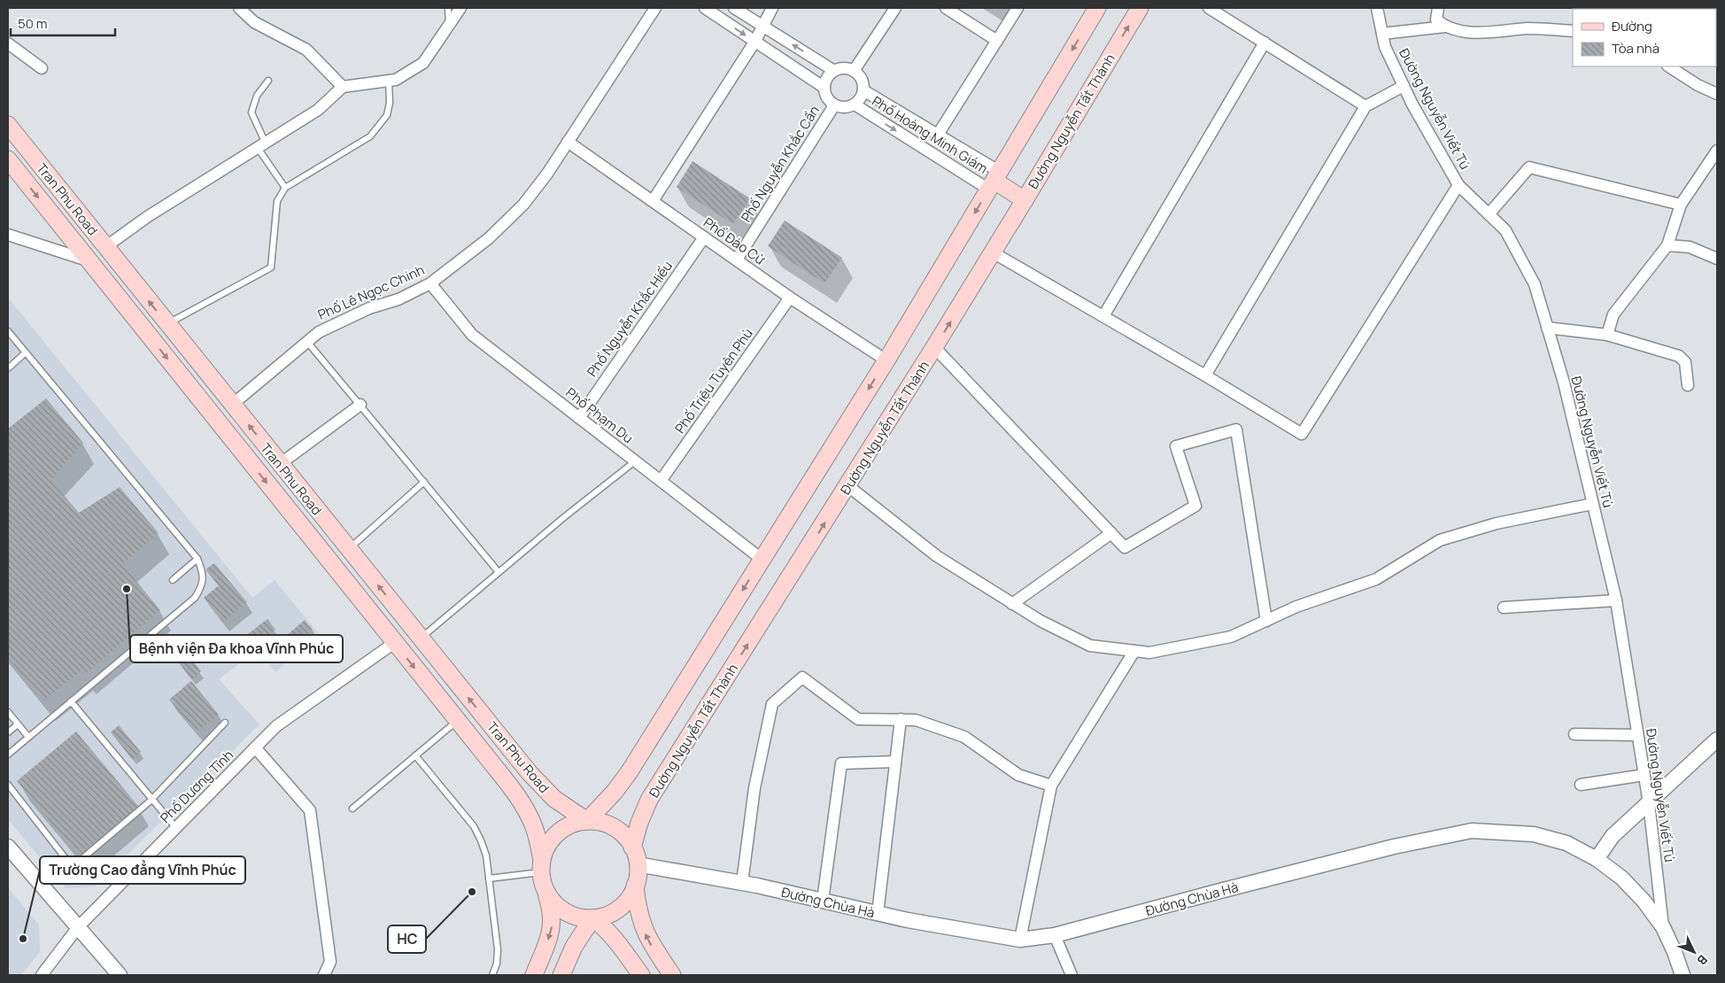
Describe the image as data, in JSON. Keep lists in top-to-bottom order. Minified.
{"streets":{"main road":["Đường Nguyễn Tất Thành","Tran Phu Road"],"street":["Đường Nguyễn Viết Tú","Phố Hoàng Minh Giám","Phố Nguyễn Khắc Cần","Phố Đào Cừ","Phố Lê Ngọc Chinh","Phố Nguyễn Khắc Hiếu","Phố Triệu Tuyên Phù","Phố Phạm Du","Phố Dương Tĩnh","Đường Chùa Hà"]},"crossings":[["Đường Nguyễn Viết Tú","Đường Chùa Hà"],["Đường Nguyễn Tất Thành","Tran Phu Road"],["Đường Nguyễn Tất Thành","Đường Chùa Hà"],["Phố Hoàng Minh Giám","Phố Nguyễn Khắc Cần"],["Phố Nguyễn Khắc Cần","Phố Đào Cừ"],["Tran Phu Road","Phố Lê Ngọc Chinh"],["Tran Phu Road","Phố Dương Tĩnh"],["Tran Phu Road","Đường Chùa Hà"],["Phố Đào Cừ","Phố Lê Ngọc Chinh"],["Phố Đào Cừ","Phố Nguyễn Khắc Hiếu"],["Phố Đào Cừ","Phố Triệu Tuyên Phù"],["Phố Lê Ngọc Chinh","Phố Phạm Du"],["Phố Nguyễn Khắc Hiếu","Phố Phạm Du"],["Phố Triệu Tuyên Phù","Phố Phạm Du"]],"places":["Bệnh viện Đa khoa Vĩnh Phúc","HC","Trường Cao đẳng Vĩnh Phúc"],"legend":["Đường","Tòa nhà"],"scale_bar":"50 m","north":"bottom right"}
